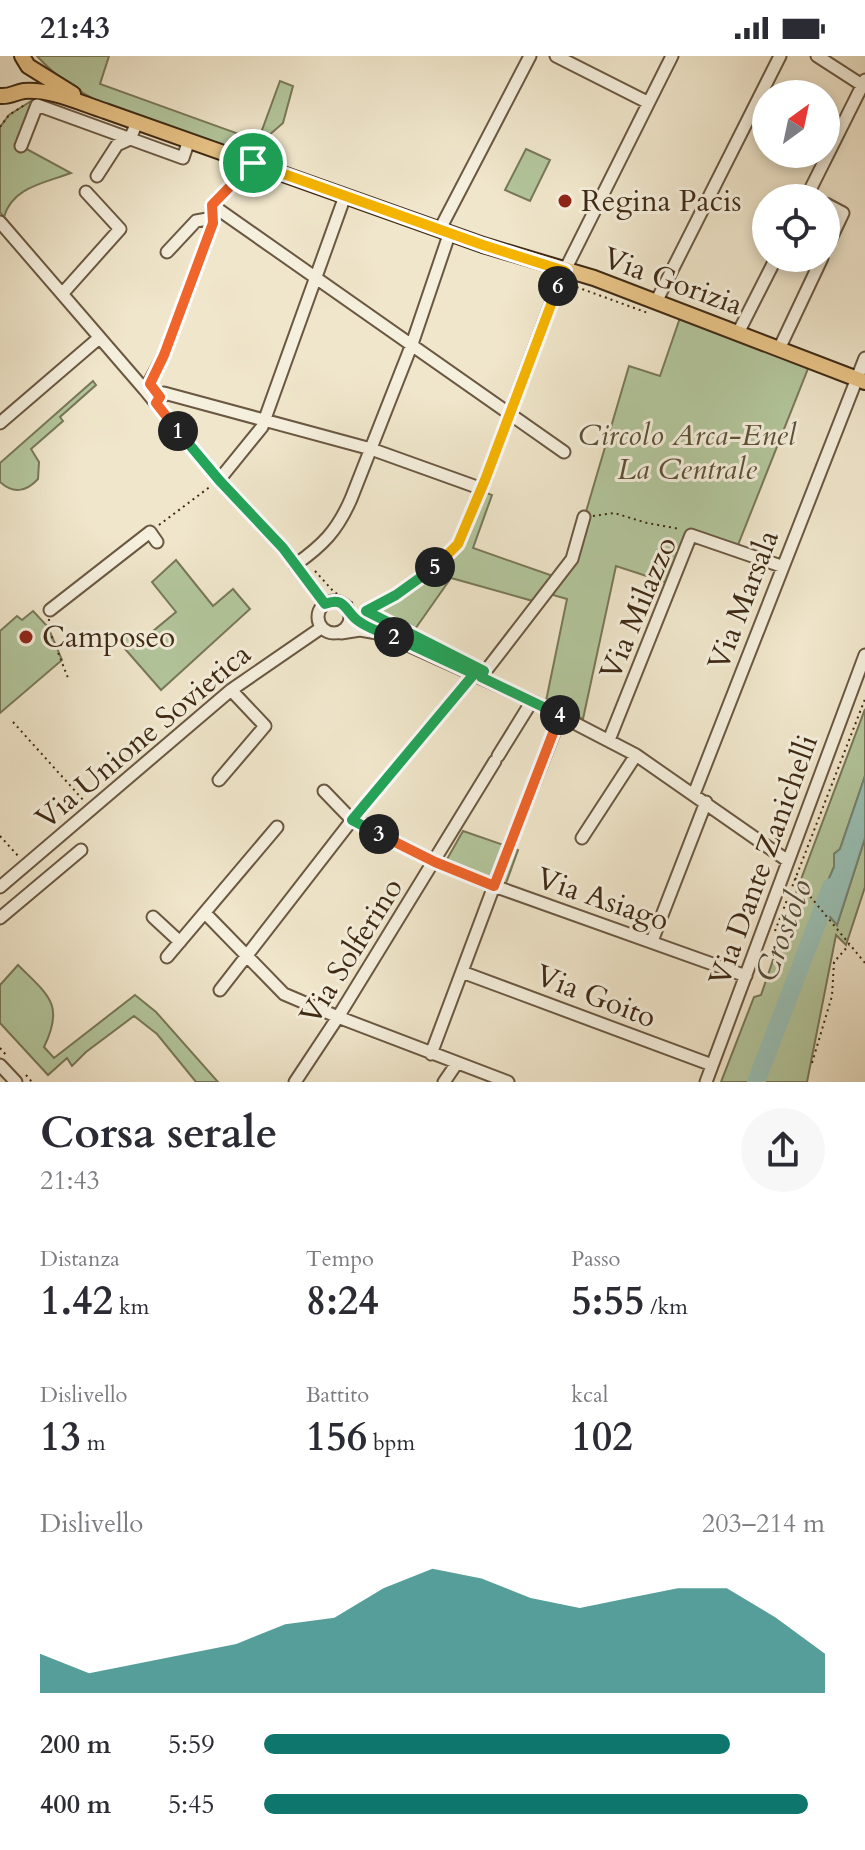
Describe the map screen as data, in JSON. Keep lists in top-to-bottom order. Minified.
{"streets":{"main road":["Via Gorizia"],"street":["Via Marsala","Via Milazzo","Via Unione Sovietica","Via Dante Zanichelli","Via Asiago","Via Solferino","Via Goito"]},"crossings":[["Via Gorizia","Via Marsala"],["Via Marsala","Via Milazzo"],["Via Dante Zanichelli","Via Asiago"],["Via Dante Zanichelli","Via Goito"],["Via Asiago","Via Solferino"]],"water":["Crostolo"],"parks":["Circolo Arca-Enel La Centrale"],"places":["Regina Pacis","Camposeo"],"north":"top right","page":{"status":"21:43","pins":["6","1","5","2","4","3"],"heading":["Corsa serale","21:43"],"stats":[["Distanza","1.42 km"],["Tempo","8:24"],["Passo","5:55 /km"],["Dislivello","13 m"],["Battito","156 bpm"],["kcal","102"]],"chart":["Dislivello","203–214 m"],"list":[{"name":"200 m","note":"5:59"},{"name":"400 m","note":"5:45"}]}}
